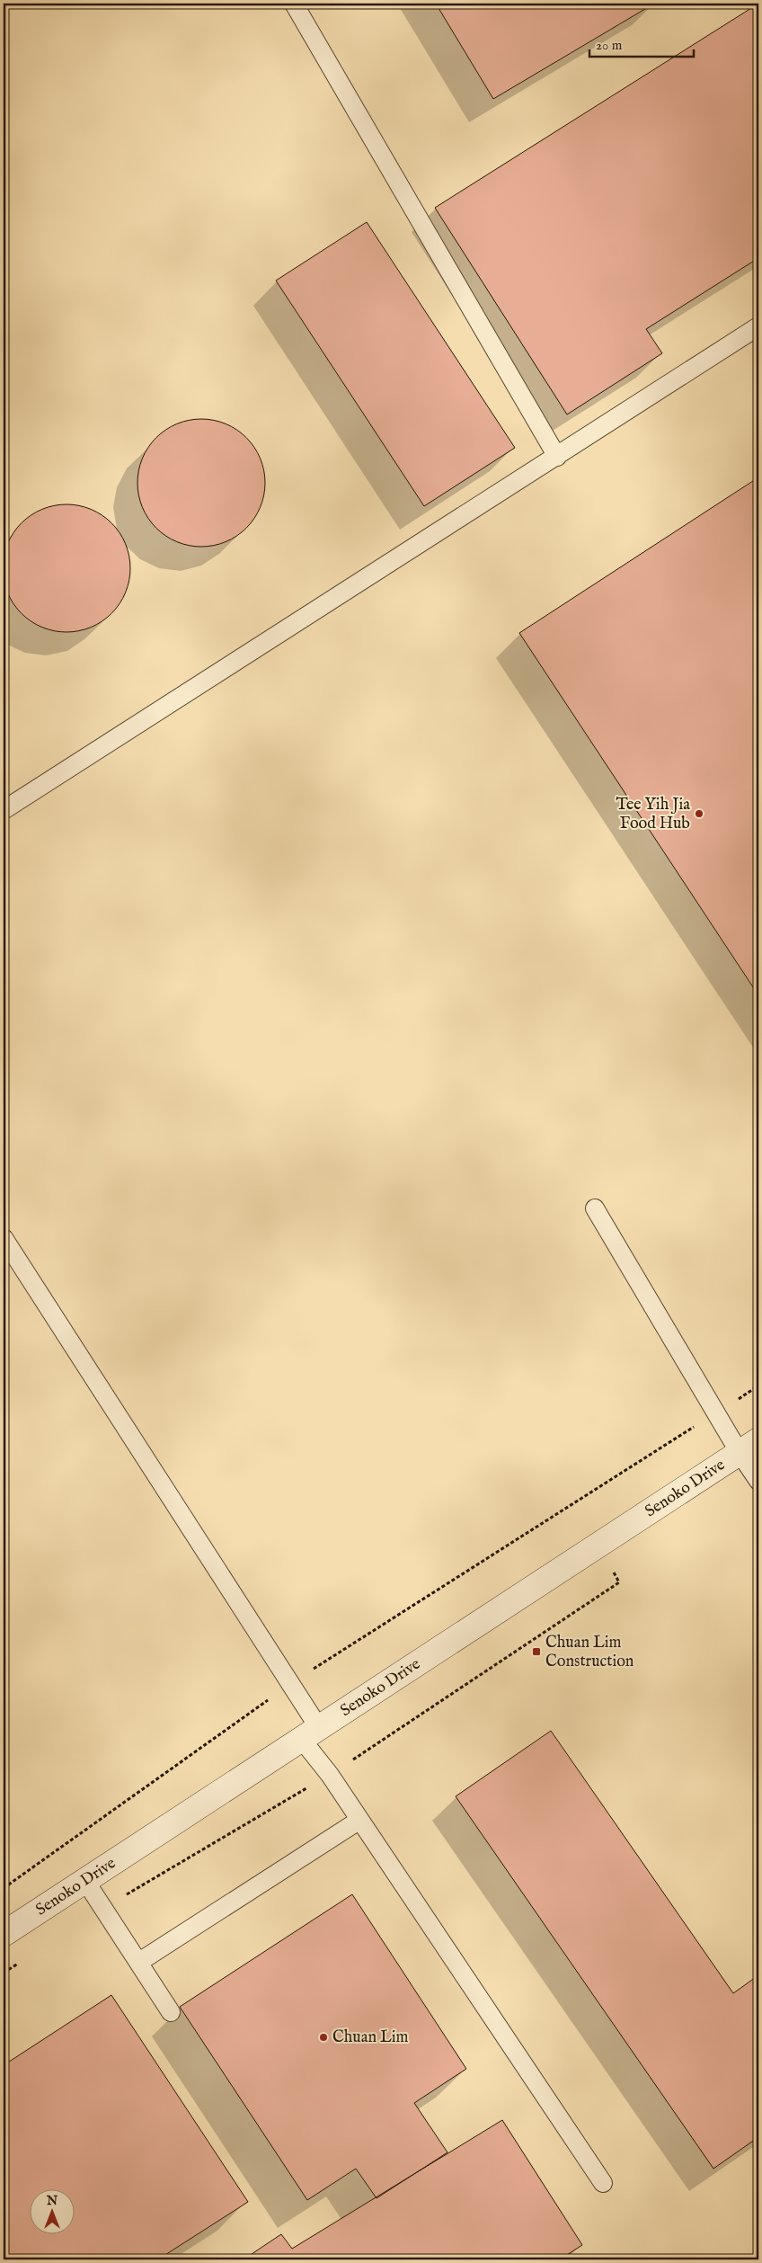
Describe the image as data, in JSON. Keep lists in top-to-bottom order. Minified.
{"streets":{"street":["Senoko Drive"]},"places":{"other":["Tee Yih Jia Food Hub","Chuan Lim"],"transit":["Chuan Lim Construction"]},"scale_bar":"20 m","north":"top"}
